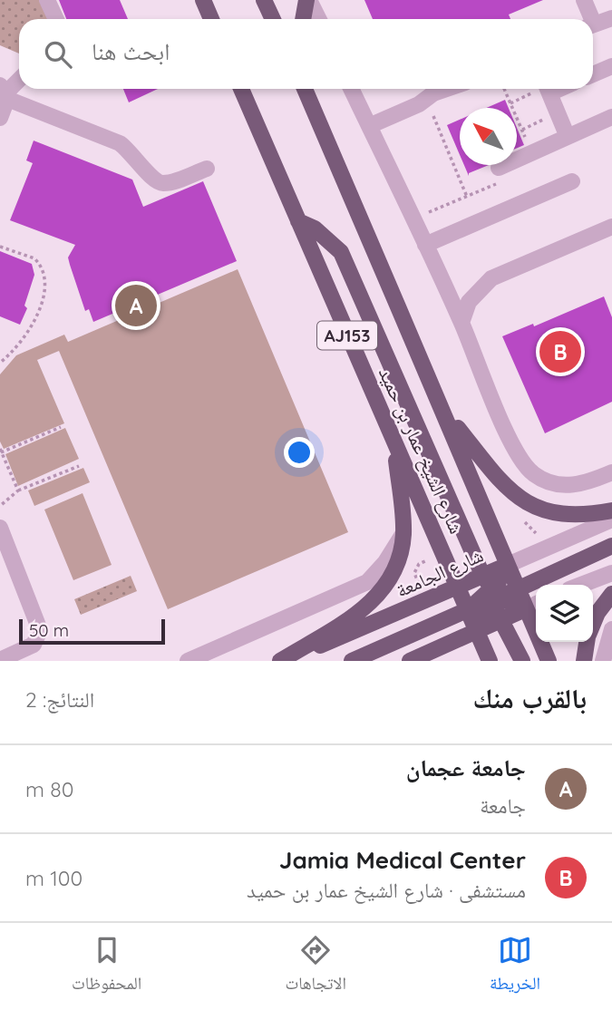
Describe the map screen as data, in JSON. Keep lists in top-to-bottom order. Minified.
{"streets":{"main road":["AJ153","شارع الشيخ عمار بن حميد","شارع الجامعة"]},"crossings":[["شارع الشيخ عمار بن حميد","شارع الجامعة"]],"scale_bar":"50 m","north":"top left","page":{"search":"ابحث هنا","pins":["A","B"],"scale":"50 m","heading":["بالقرب منك","النتائج: 2"],"list":[{"mark":"A","name":"جامعة عجمان","note":"جامعة","value":"80 m"},{"mark":"B","name":"Jamia Medical Center","note":"مستشفى · شارع الشيخ عمار بن حميد","value":"100 m"}],"nav":["الخريطة","الاتجاهات","المحفوظات"]}}
